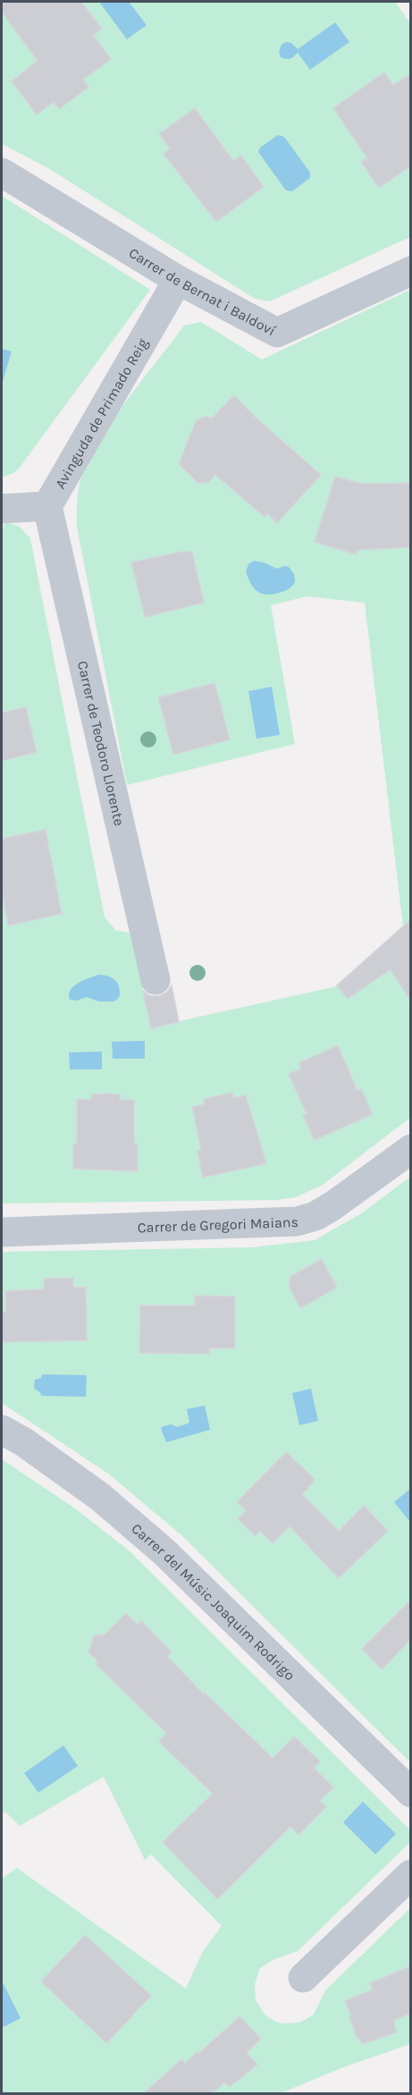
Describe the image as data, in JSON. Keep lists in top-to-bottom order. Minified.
{"streets":{"street":["Carrer de Bernat i Baldoví","Avinguda de Primado Reig","Carrer de Teodoro Llorente","Carrer de Gregori Maians","Carrer del Músic Joaquim Rodrigo"]},"crossings":[["Carrer de Bernat i Baldoví","Avinguda de Primado Reig"],["Avinguda de Primado Reig","Carrer de Teodoro Llorente"]]}
